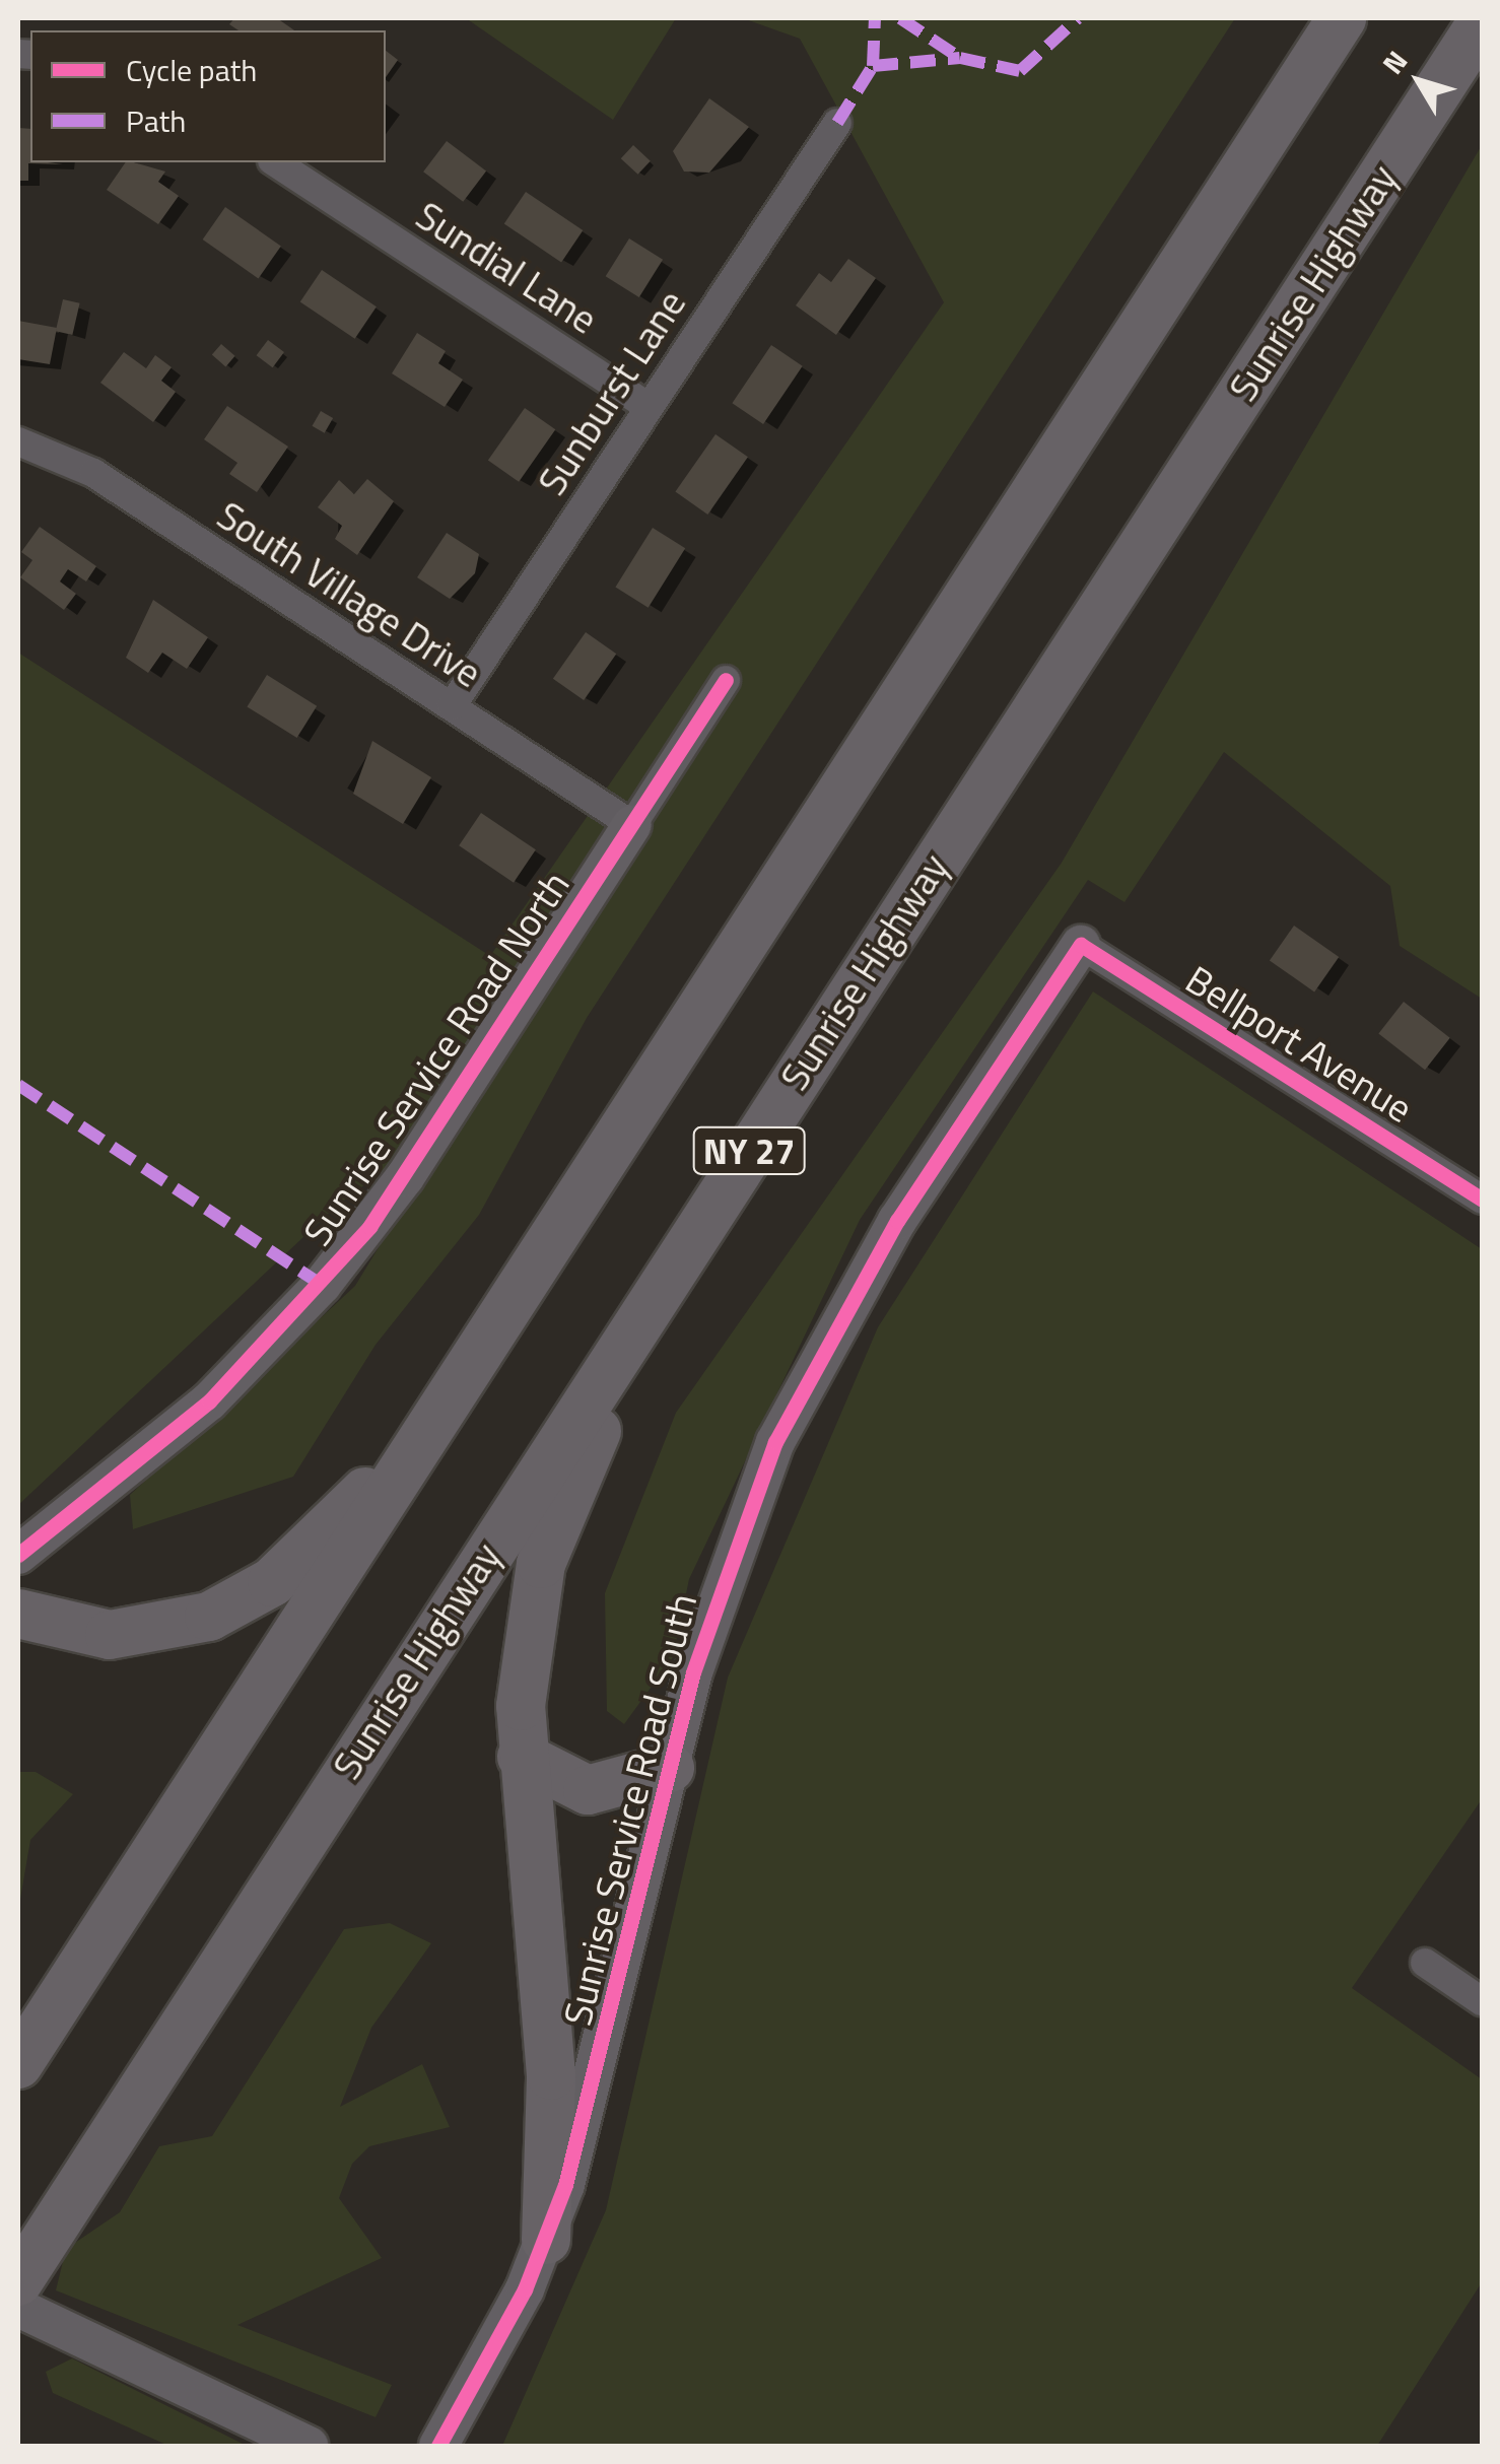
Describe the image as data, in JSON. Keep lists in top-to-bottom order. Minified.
{"streets":{"highway":["Sunrise Highway","NY 27"],"street":["Sundial Lane","Sunburst Lane","South Village Drive","Bellport Avenue","Sunrise Service Road North","Sunrise Service Road South"]},"crossings":[["Sundial Lane","Sunburst Lane"],["Sunburst Lane","South Village Drive"],["South Village Drive","Sunrise Service Road North"],["Bellport Avenue","Sunrise Service Road South"]],"legend":["Cycle path","Path"],"north":"top left"}
